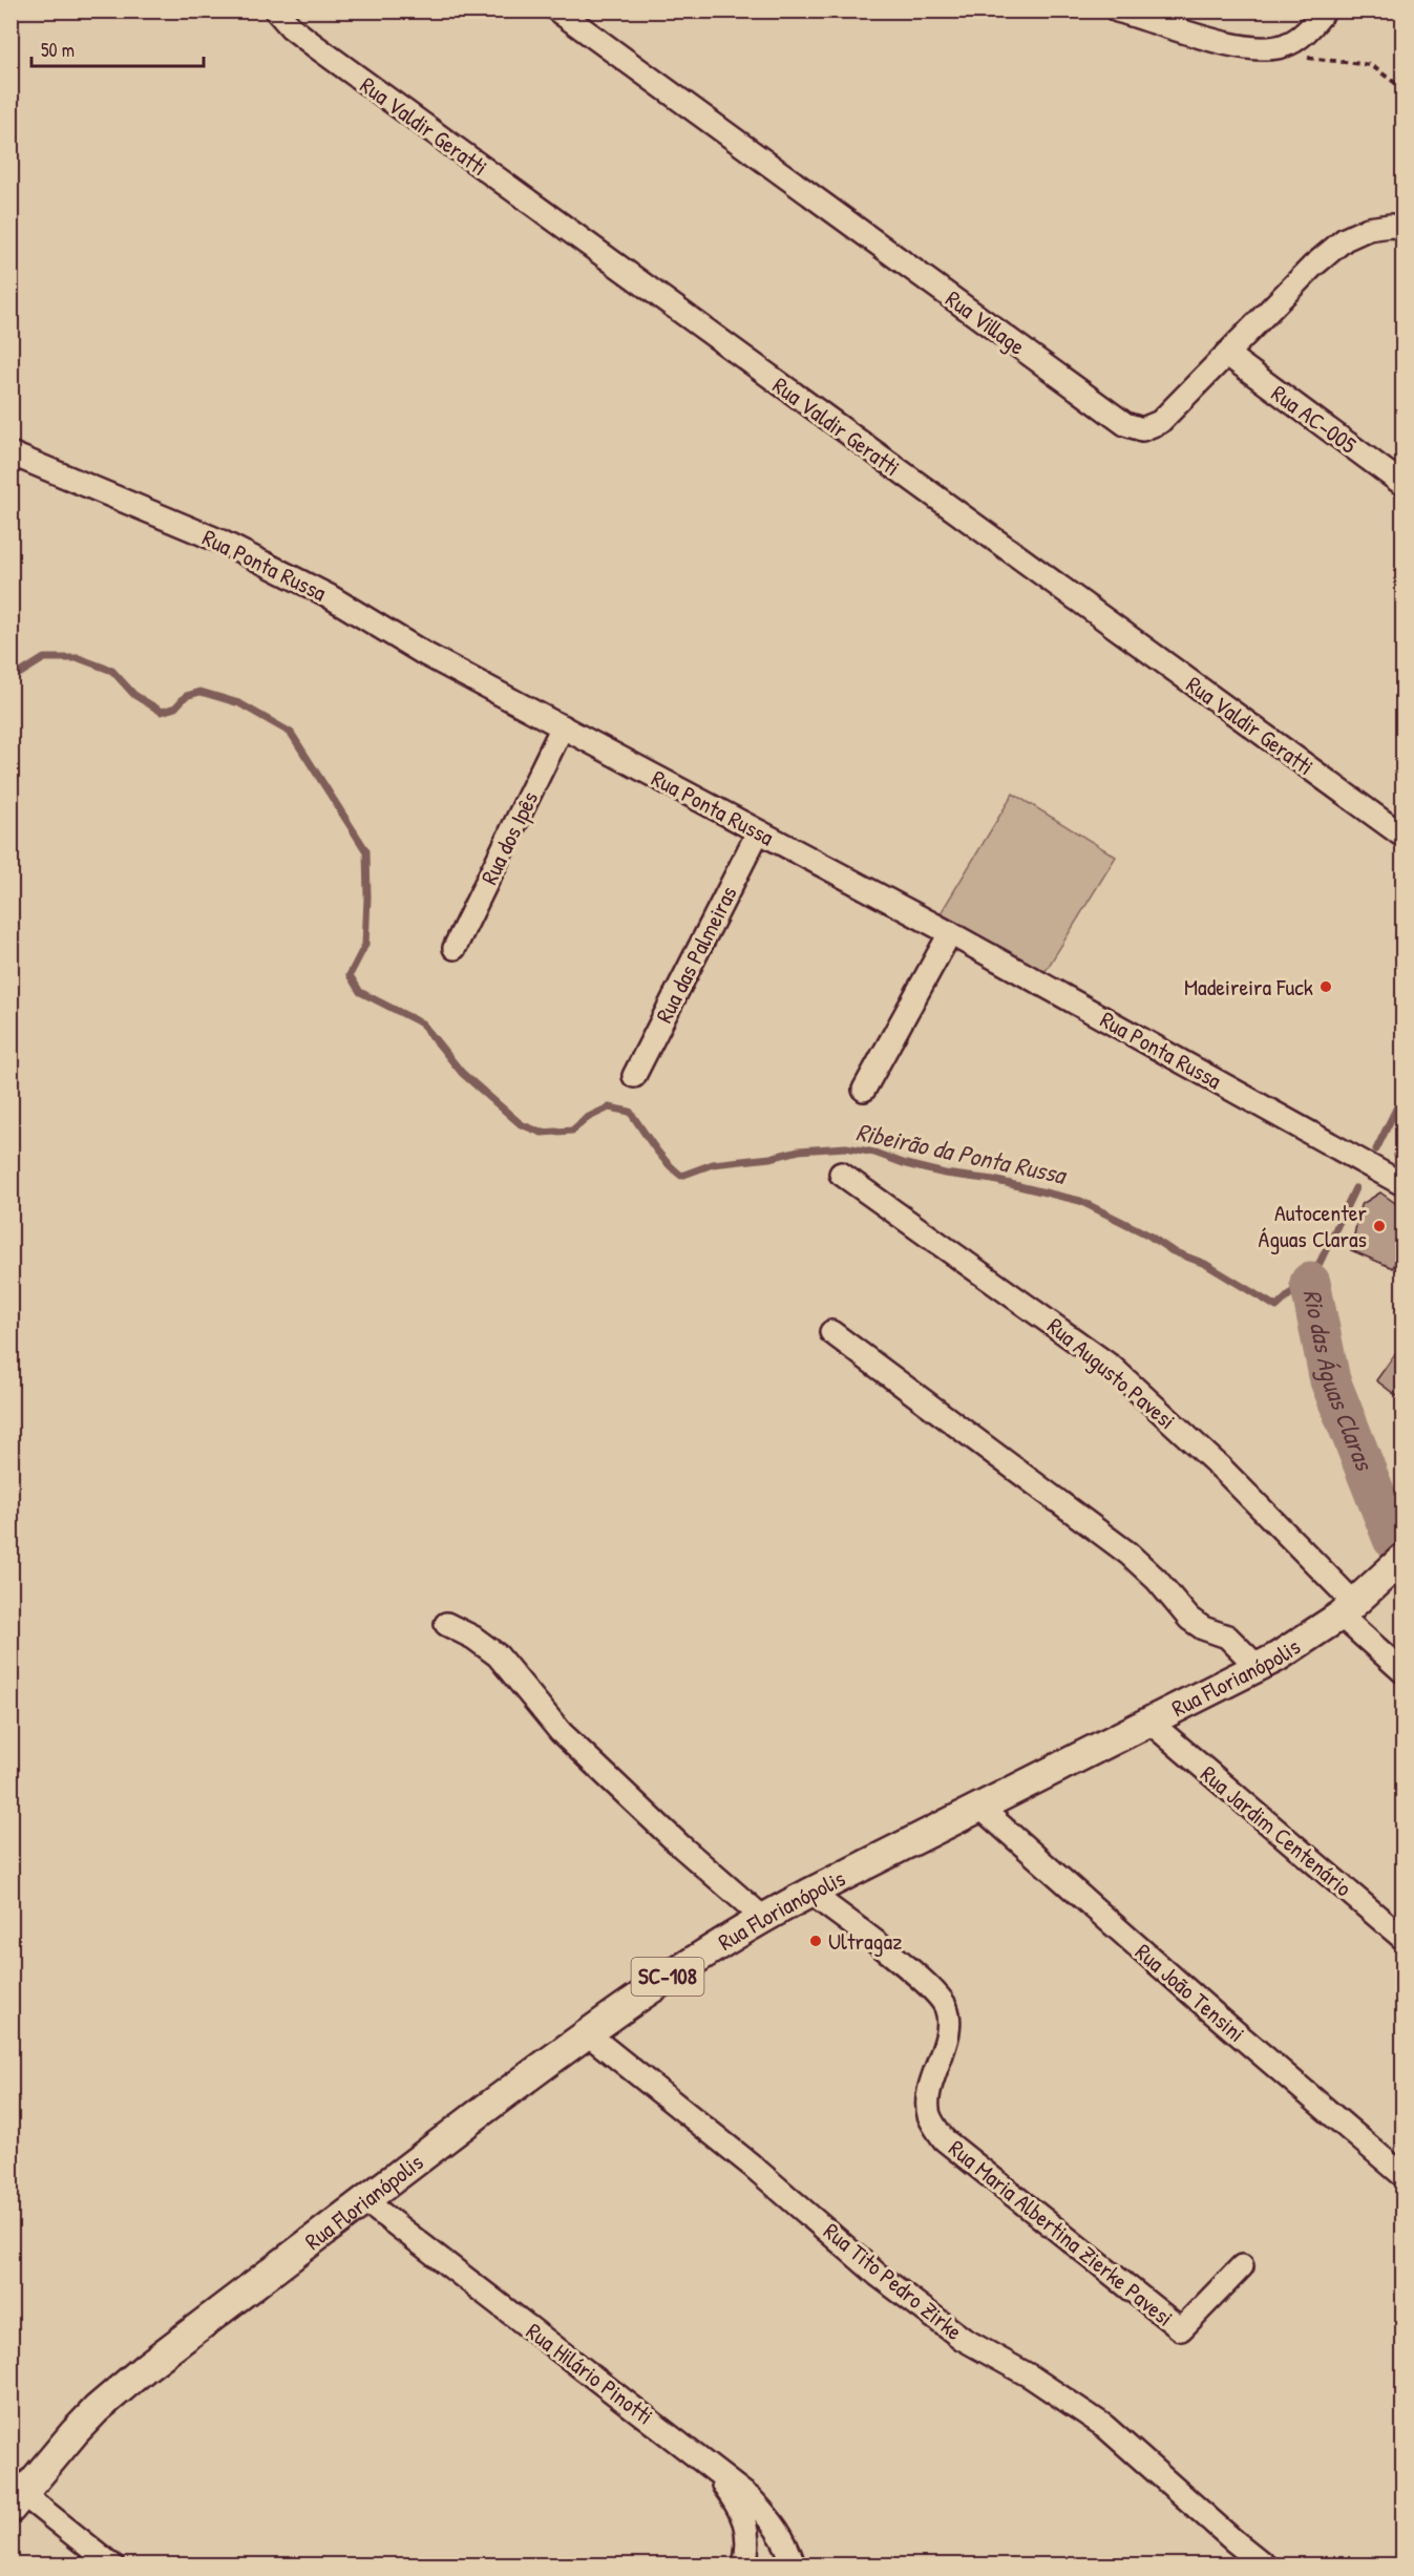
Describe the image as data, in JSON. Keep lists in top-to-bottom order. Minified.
{"streets":{"main road":["Rua Florianópolis","SC-108"],"street":["Rua Valdir Geratti","Rua Village","Rua AC-005","Rua Ponta Russa","Rua dos Ipês","Rua das Palmeiras","Rua Augusto Pavesi","Rua Jardim Centenário","Rua João Tensini","Rua Maria Albertina Zierke Pavesi","Rua Tito Pedro Zirke","Rua Hilário Pinotti"]},"crossings":[["Rua Village","Rua AC-005"],["Rua Ponta Russa","Rua dos Ipês"],["Rua Ponta Russa","Rua das Palmeiras"],["Rua Augusto Pavesi","Rua Florianópolis"],["Rua Florianópolis","Rua Jardim Centenário"],["Rua Florianópolis","Rua João Tensini"],["Rua Florianópolis","Rua Maria Albertina Zierke Pavesi"],["Rua Florianópolis","Rua Tito Pedro Zirke"],["Rua Florianópolis","Rua Hilário Pinotti"]],"water":["Ribeirão da Ponta Russa","Rio das Águas Claras"],"places":["Madeireira Fuck","Autocenter Águas Claras","Ultragaz"],"scale_bar":"50 m"}
